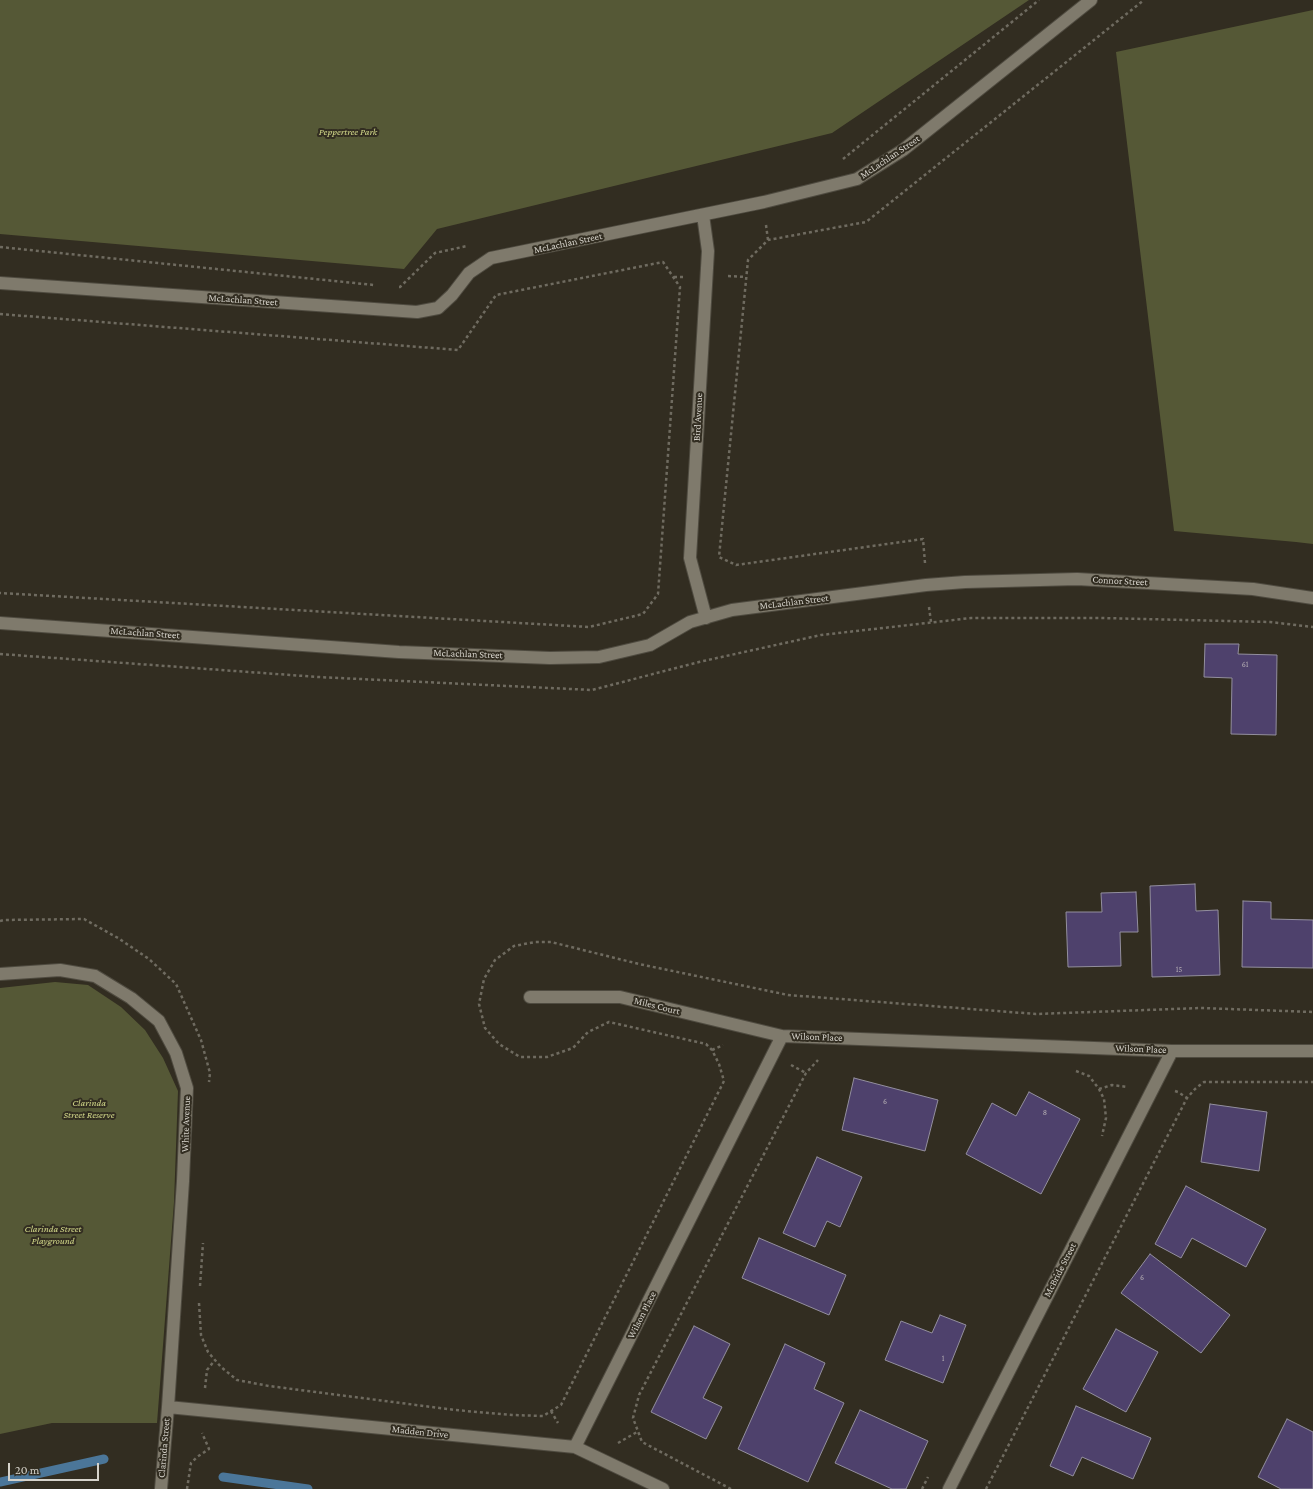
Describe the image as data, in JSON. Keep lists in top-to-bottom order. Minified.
{"streets":{"street":["McLachlan Street","Bird Avenue","Connor Street","Miles Court","Wilson Place","White Avenue","McBride Street","Madden Drive","Clarinda Street"]},"crossings":[["McLachlan Street","Bird Avenue"],["McLachlan Street","Connor Street"],["Miles Court","Wilson Place"],["Wilson Place","McBride Street"],["Wilson Place","Madden Drive"],["White Avenue","Madden Drive"],["White Avenue","Clarinda Street"],["Madden Drive","Clarinda Street"]],"parks":["Peppertree Park","Clarinda Street Reserve","Clarinda Street Playground"],"house_numbers":["61","15","6","8","6","1"],"scale_bar":"20 m"}
